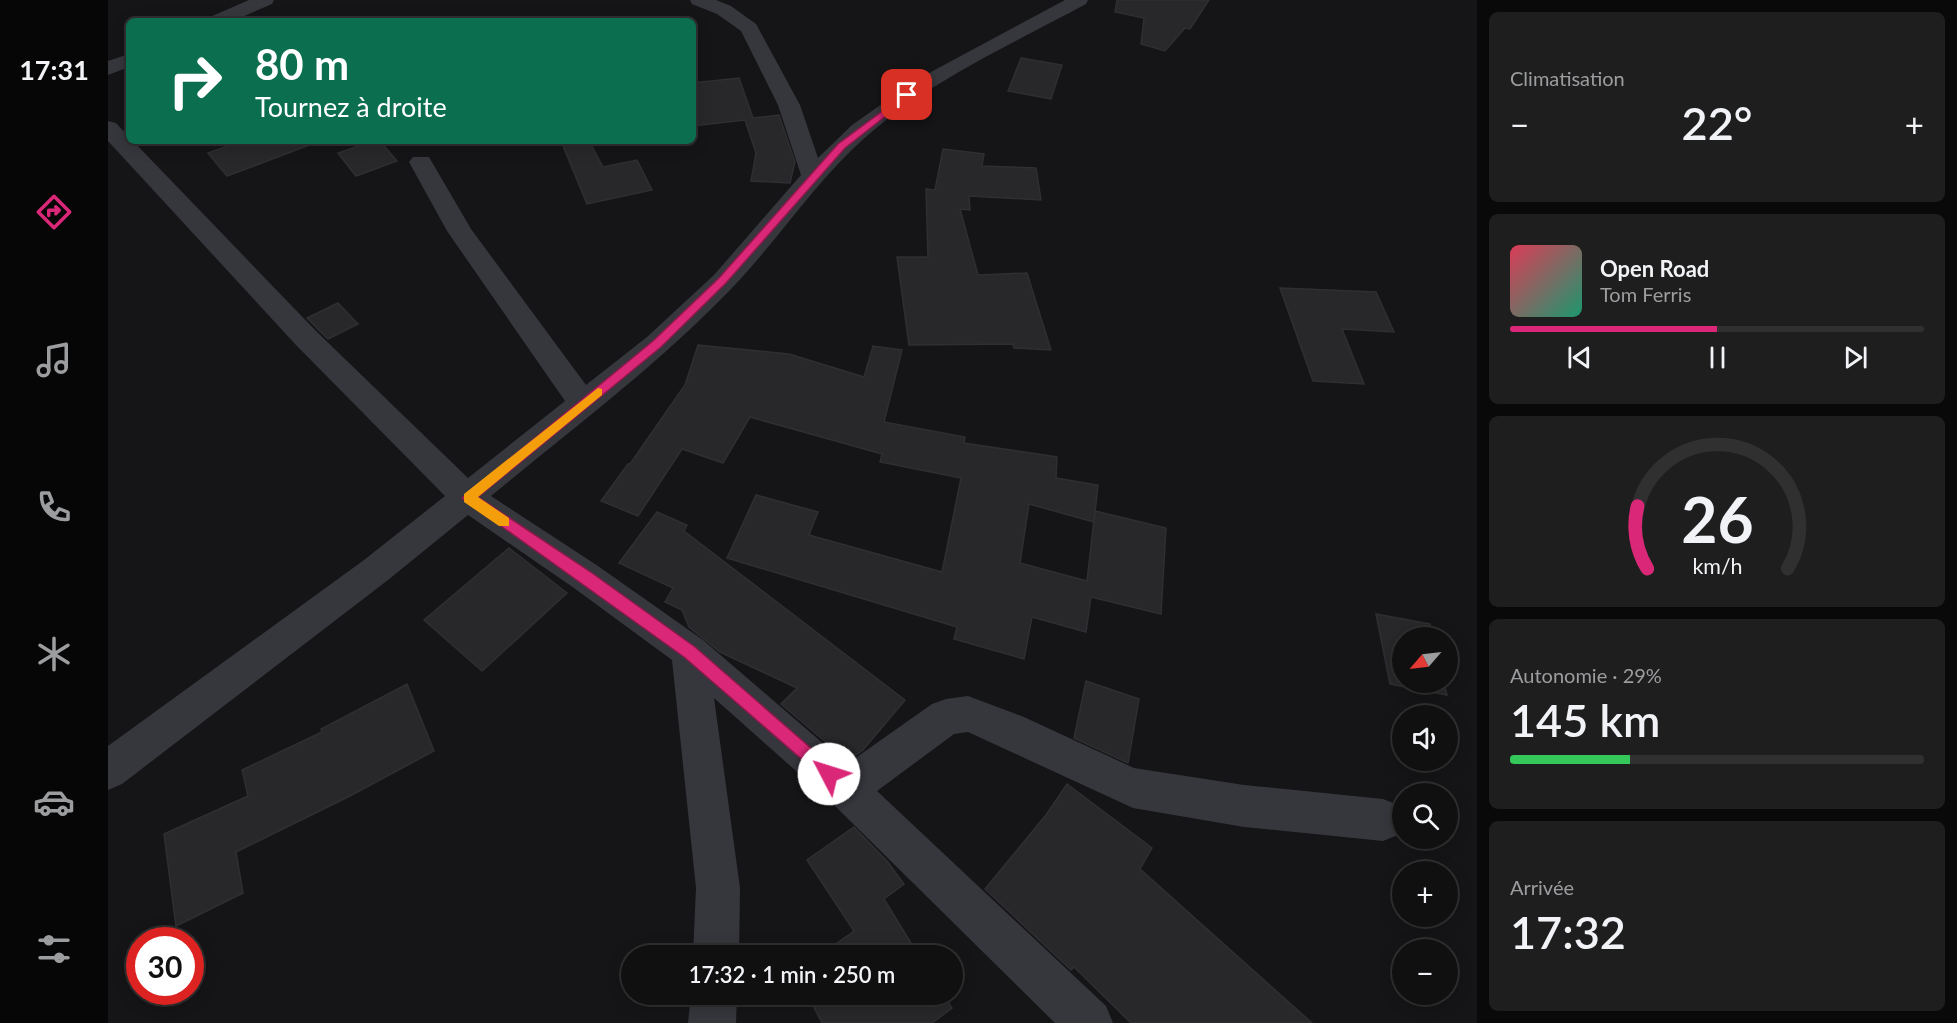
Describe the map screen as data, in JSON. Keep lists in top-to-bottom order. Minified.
{"north":"bottom left","page":{"tabs":"17:31","tile":["Climatisation",["Autonomie · 29%","145 km"],["Arrivée","17:32"]],"turn":["80 m","Tournez à droite"],"heat":["−","22°","+"],"song":["Open Road","Tom Ferris"],"map_buttons":["+","−"],"limit":"30","trip":"17:32 · 1 min · 250 m","gauge":["26","km/h"]}}
